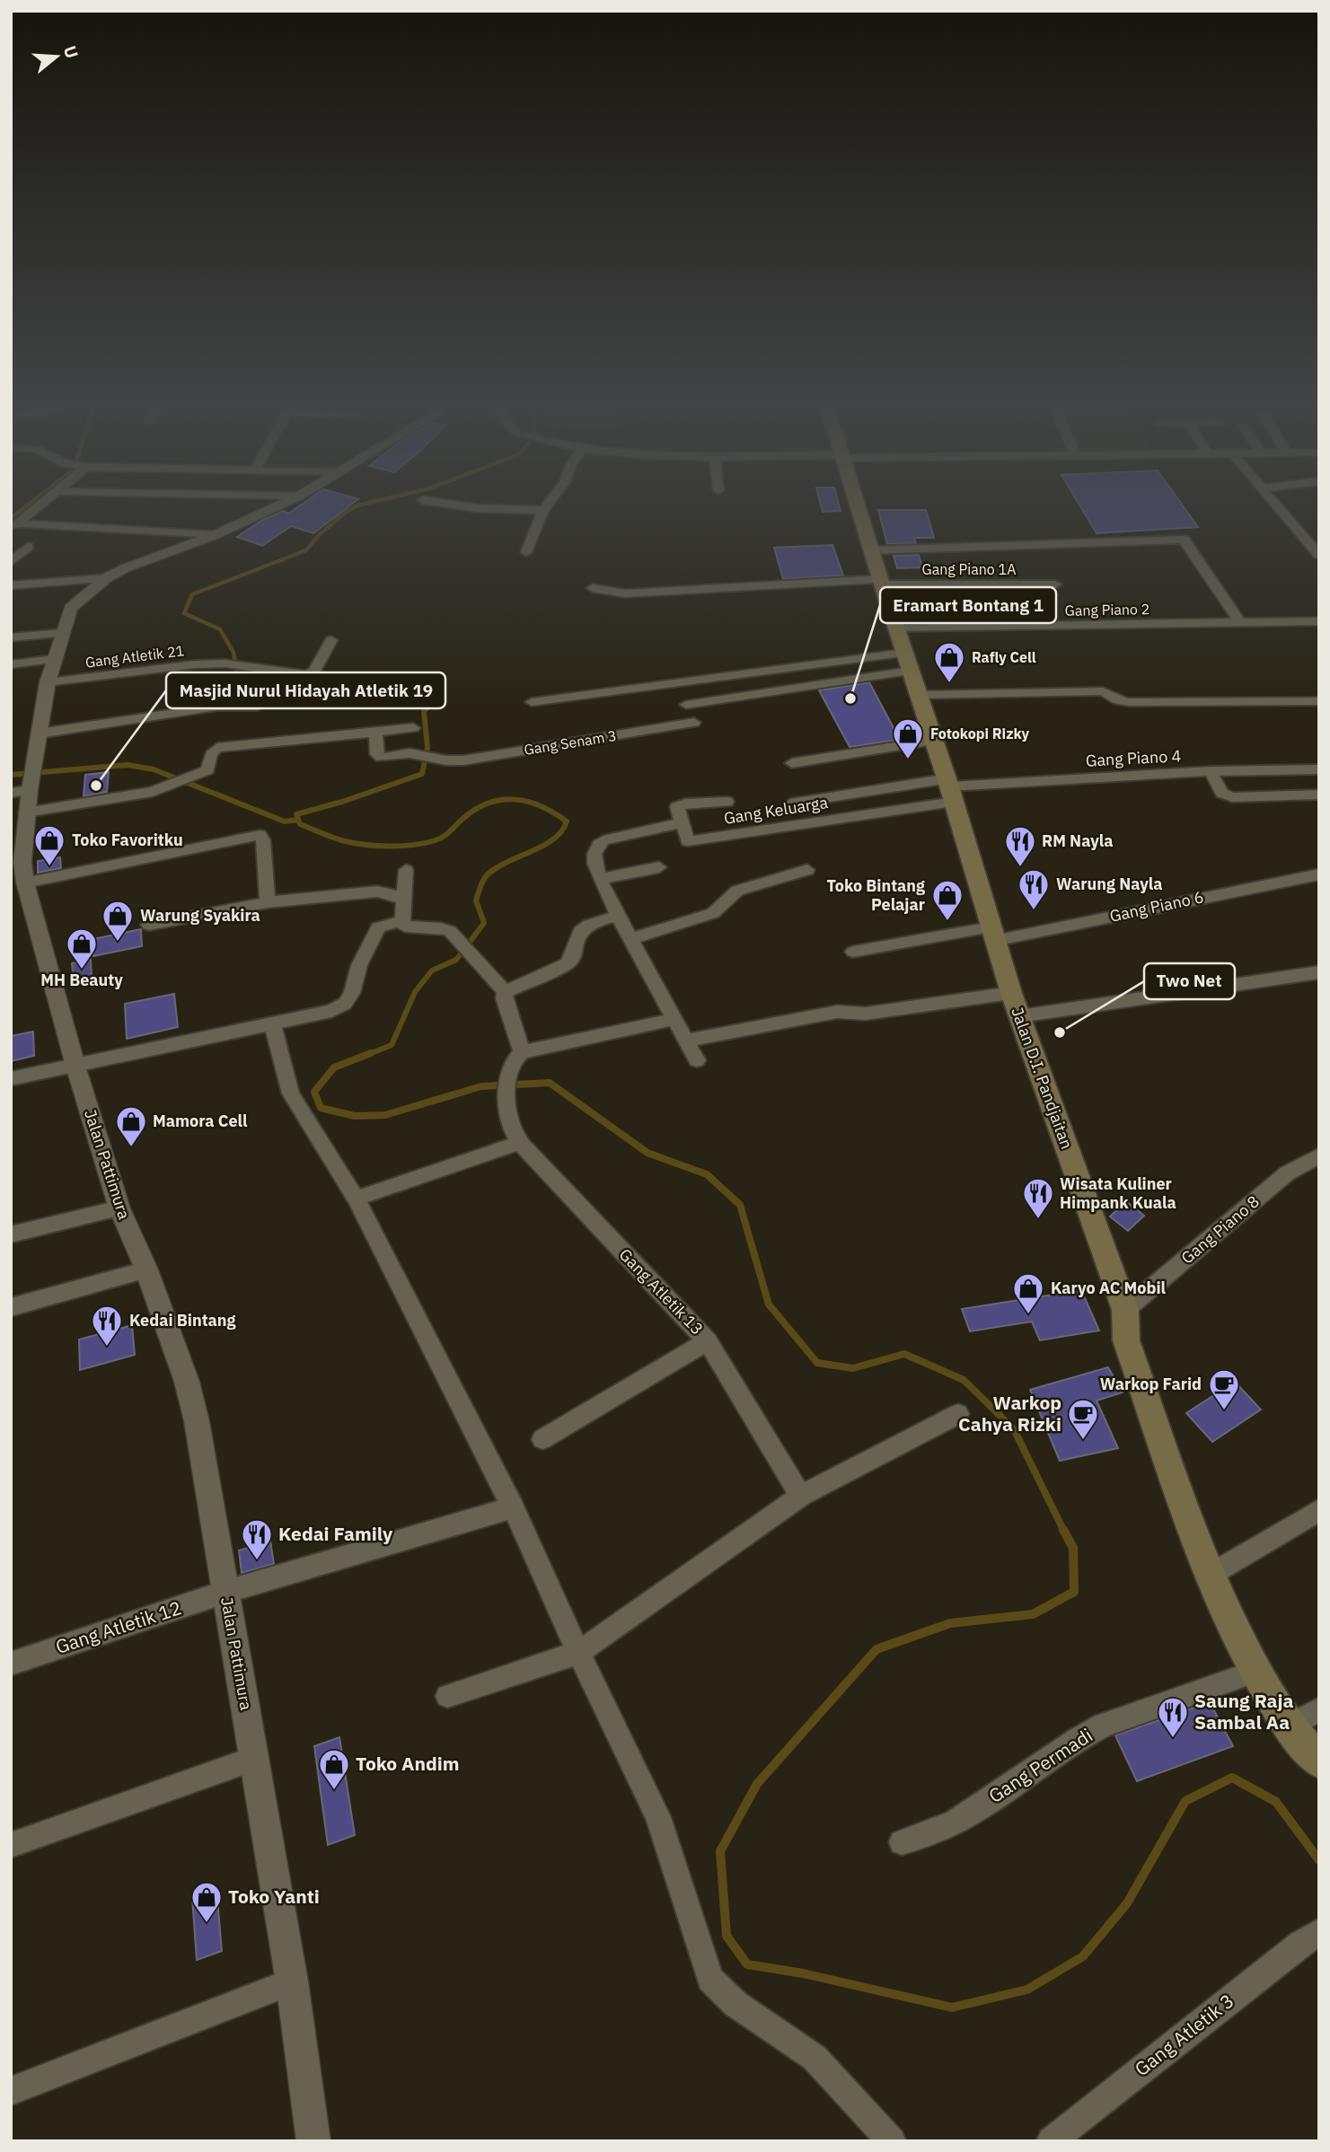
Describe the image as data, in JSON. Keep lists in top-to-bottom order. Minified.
{"streets":{"main road":["Jalan D.I. Pandjaitan"],"street":["Gang Piano 1A","Gang Piano 2","Gang Atletik 21","Gang Senam 3","Gang Piano 4","Gang Keluarga","Gang Piano 6","Jalan Pattimura","Gang Piano 8","Gang Atletik 13","Gang Atletik 12","Gang Permadi","Gang Atletik 3"]},"crossings":[["Gang Piano 1A","Jalan D.I. Pandjaitan"],["Gang Piano 2","Jalan D.I. Pandjaitan"],["Gang Atletik 21","Jalan Pattimura"],["Gang Piano 4","Gang Keluarga"],["Gang Piano 4","Jalan D.I. Pandjaitan"],["Gang Keluarga","Jalan D.I. Pandjaitan"],["Gang Piano 6","Jalan D.I. Pandjaitan"],["Jalan D.I. Pandjaitan","Gang Piano 8"],["Jalan D.I. Pandjaitan","Gang Permadi"],["Jalan Pattimura","Gang Atletik 12"]],"places":{"shop":["Rafly Cell","Fotokopi Rizky","Toko Favoritku","Toko Bintang Pelajar","Warung Syakira","MH Beauty","Mamora Cell","Karyo AC Mobil","Toko Andim","Toko Yanti"],"other":["Eramart Bontang 1","Masjid Nurul Hidayah Atletik 19","Two Net"],"restaurant":["RM Nayla","Warung Nayla","Wisata Kuliner Himpank Kuala","Kedai Bintang","Kedai Family","Saung Raja Sambal Aa"],"cafe":["Warkop Farid","Warkop Cahya Rizki"]},"north":"right"}
